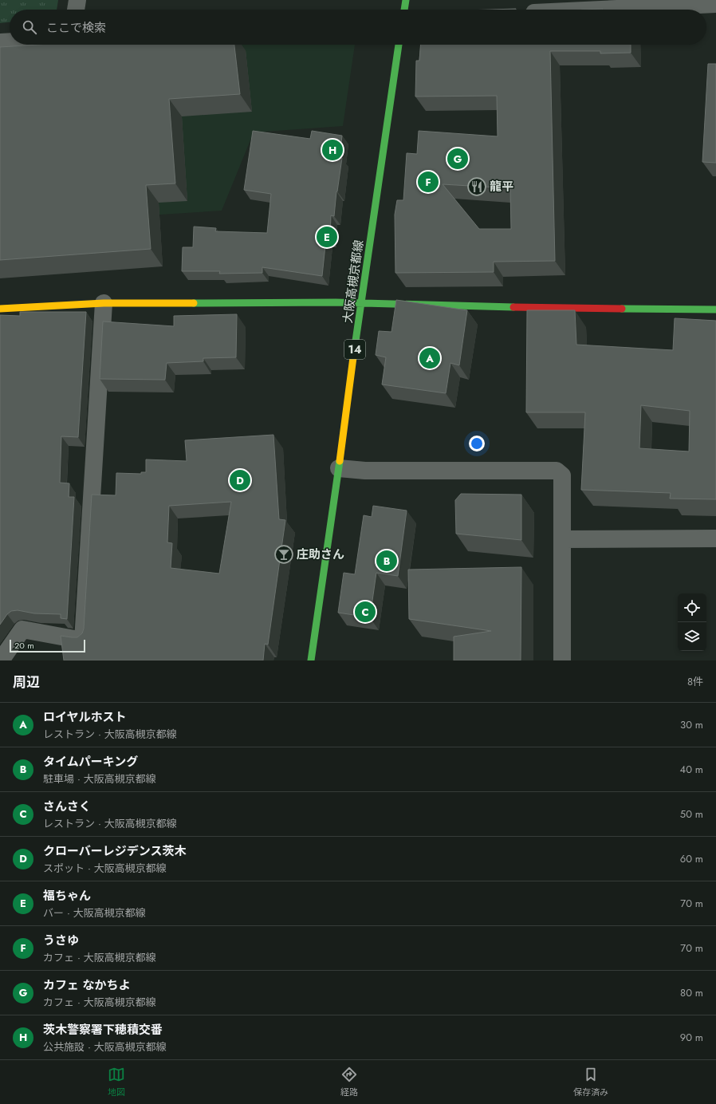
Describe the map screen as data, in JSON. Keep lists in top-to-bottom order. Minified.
{"streets":{"street":["大阪高槻京都線","14"]},"places":{"restaurant":["龍平"],"bar":["庄助さん"]},"scale_bar":"20 m","page":{"search":"ここで検索","pins":["H","G","F","E","A","D","B","C"],"scale":"20 m","heading":["周辺","8件"],"list":[{"mark":"A","name":"ロイヤルホスト","note":"レストラン · 大阪高槻京都線","value":"30 m"},{"mark":"B","name":"タイムパーキング","note":"駐車場 · 大阪高槻京都線","value":"40 m"},{"mark":"C","name":"さんさく","note":"レストラン · 大阪高槻京都線","value":"50 m"},{"mark":"D","name":"クローバーレジデンス茨木","note":"スポット · 大阪高槻京都線","value":"60 m"},{"mark":"E","name":"福ちゃん","note":"バー · 大阪高槻京都線","value":"70 m"},{"mark":"F","name":"うさゆ","note":"カフェ · 大阪高槻京都線","value":"70 m"},{"mark":"G","name":"カフェ なかちよ","note":"カフェ · 大阪高槻京都線","value":"80 m"},{"mark":"H","name":"茨木警察署下穂積交番","note":"公共施設 · 大阪高槻京都線","value":"90 m"}],"nav":["地図","経路","保存済み"]}}
